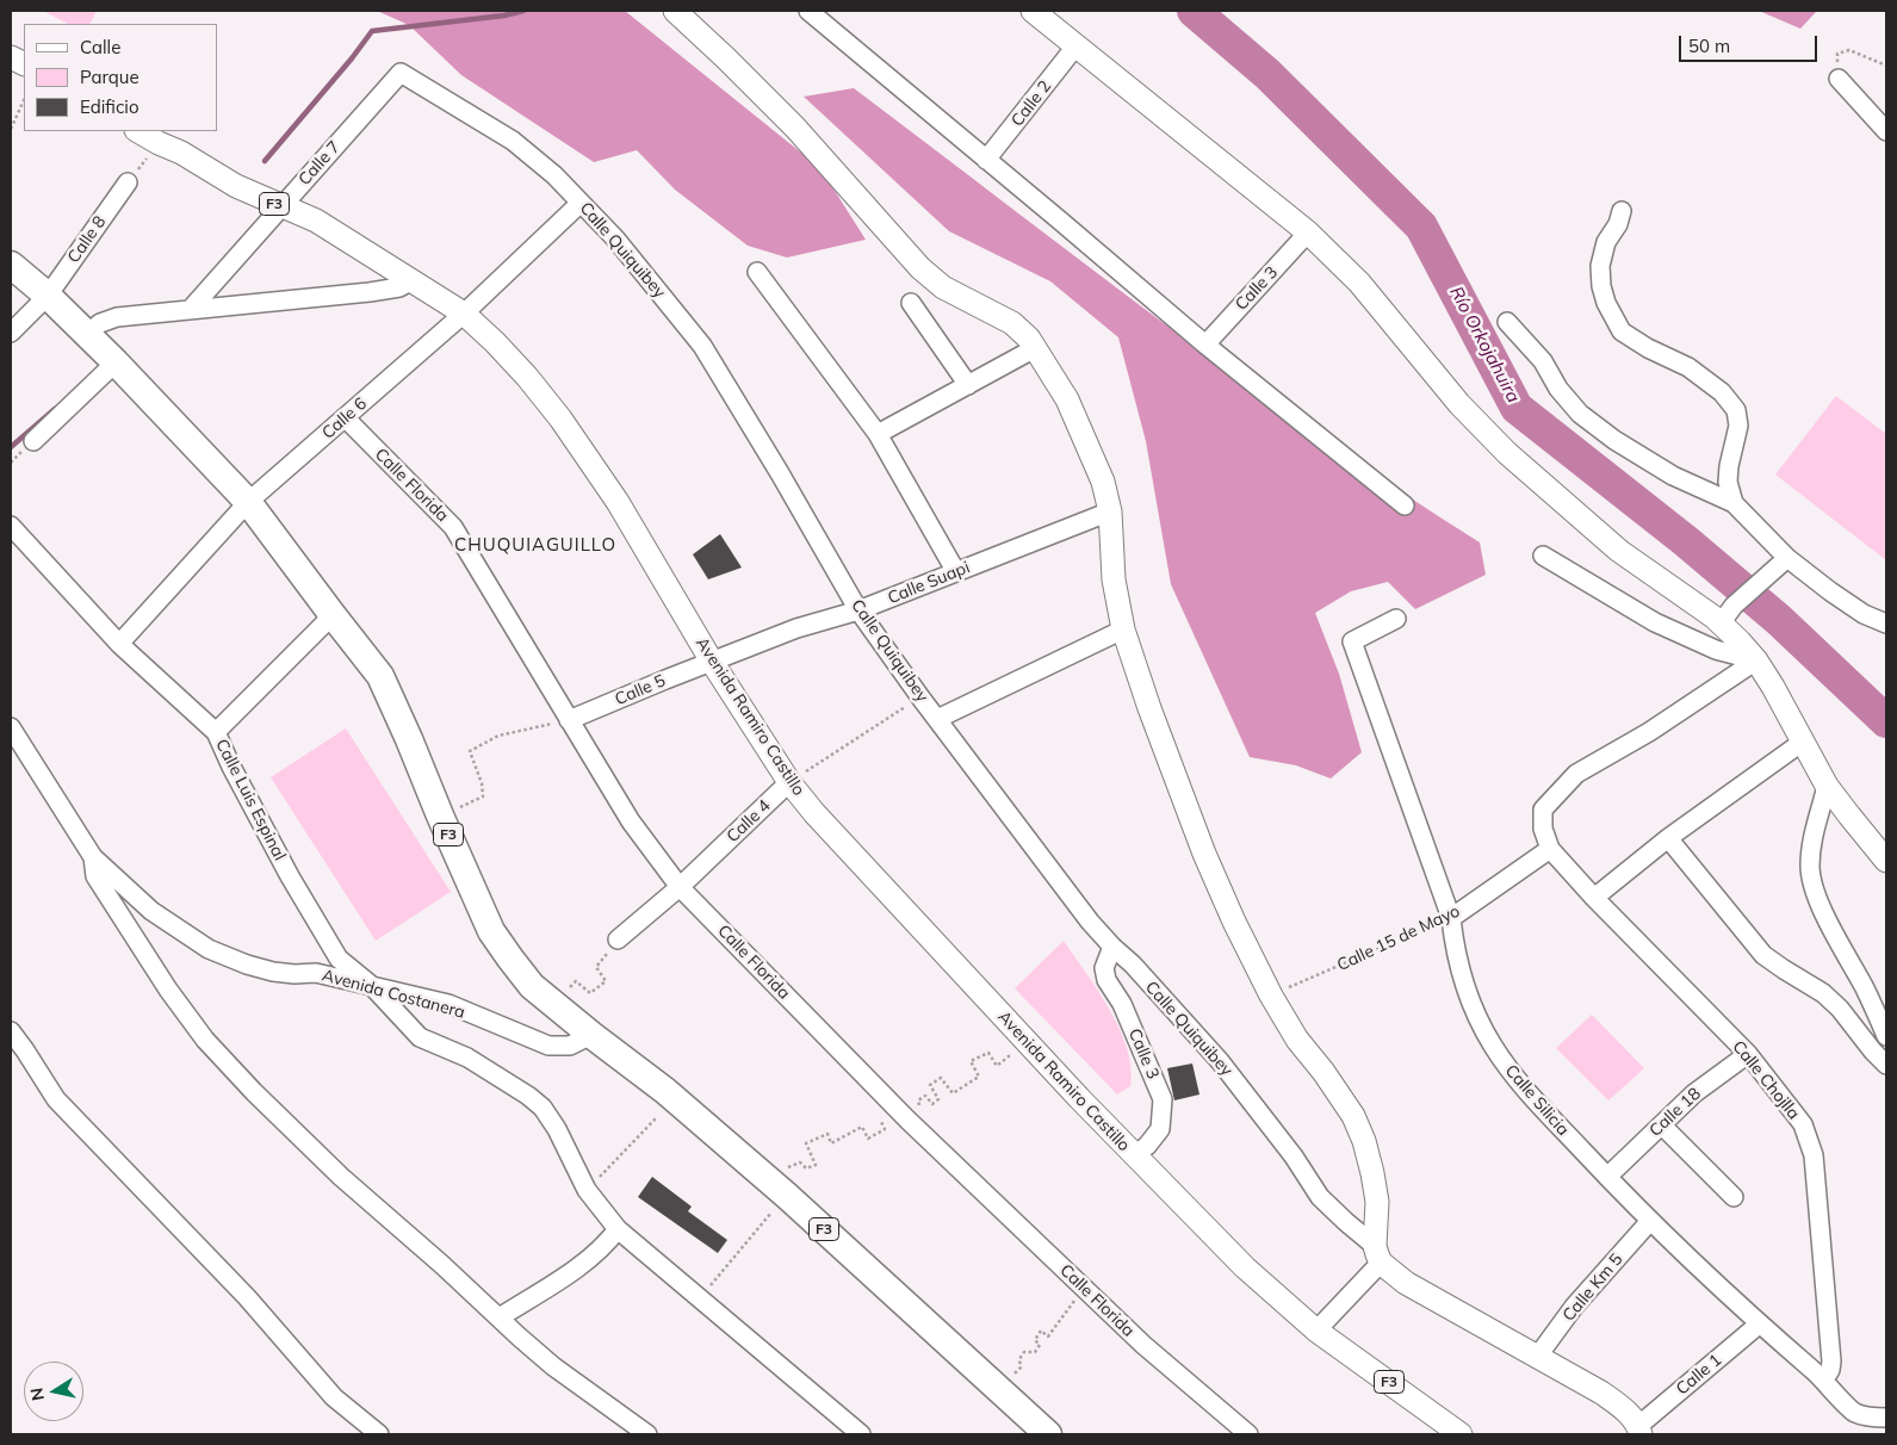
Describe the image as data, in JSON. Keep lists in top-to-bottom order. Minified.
{"streets":{"highway":["F3"],"main road":["Avenida Ramiro Castillo"],"street":["Calle 2","Calle 7","Calle 8","Calle Quiquibey","Calle 3","Calle 6","Calle Florida","Calle Suapi","Calle 5","Calle Luis Espinal","Calle 4","Calle 15 de Mayo","Avenida Costanera","Calle Chojlla","Calle Silicia","Calle 18","Calle Km 5","Calle 1"]},"crossings":[["Calle 7","Calle Quiquibey"],["Calle 7","Avenida Ramiro Castillo"],["F3","Calle 8"],["F3","Calle 6"],["F3","Avenida Costanera"],["Calle Quiquibey","Calle 3"],["Calle Quiquibey","Calle 6"],["Calle Quiquibey","Calle Suapi"],["Calle 3","Avenida Ramiro Castillo"],["Calle 6","Calle Florida"],["Calle 6","Avenida Ramiro Castillo"],["Calle 6","Calle Luis Espinal"],["Calle Florida","Calle 5"],["Calle Florida","Calle 4"],["Calle Suapi","Calle 5"],["Calle Suapi","Avenida Ramiro Castillo"],["Calle 5","Avenida Ramiro Castillo"],["Avenida Ramiro Castillo","Calle 4"],["Calle Luis Espinal","Avenida Costanera"],["Calle 15 de Mayo","Calle Chojlla"],["Calle 15 de Mayo","Calle Silicia"],["Calle Chojlla","Calle Silicia"],["Calle Chojlla","Calle 18"],["Calle Silicia","Calle 18"],["Calle Silicia","Calle Km 5"],["Calle Silicia","Calle 1"]],"districts":["CHUQUIAGUILLO"],"water":["Río Orkojahuira"],"legend":["Calle","Parque","Edificio"],"scale_bar":"50 m","north":"left"}
